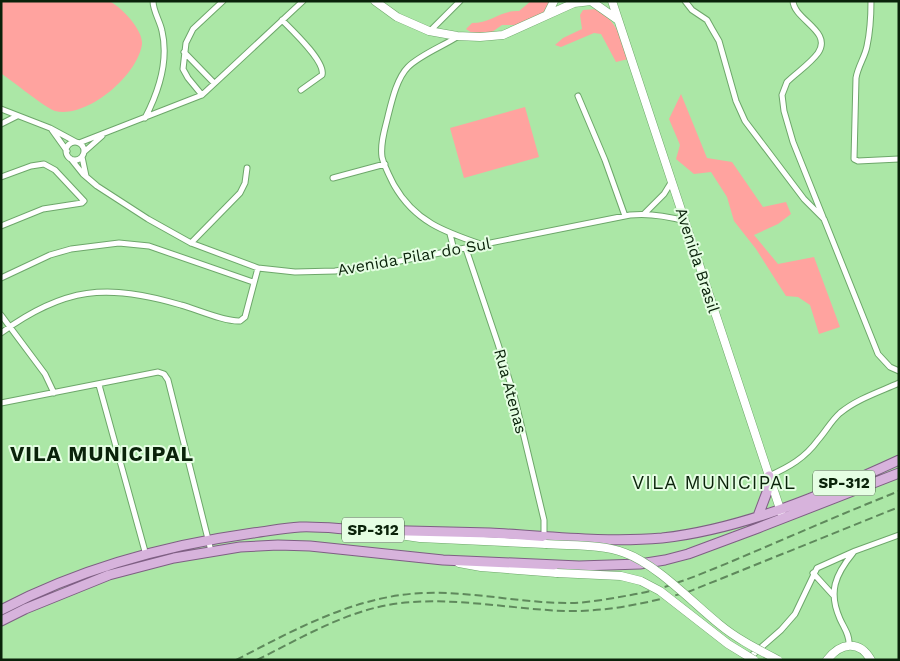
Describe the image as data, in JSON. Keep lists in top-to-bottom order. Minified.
{"streets":{"main road":["Avenida Brasil","SP-312"],"street":["Avenida Pilar do Sul","Rua Atenas"]},"crossings":[["Avenida Pilar do Sul","Avenida Brasil"],["Avenida Pilar do Sul","Rua Atenas"],["Avenida Brasil","SP-312"],["Rua Atenas","SP-312"]],"districts":["VILA MUNICIPAL","VILA MUNICIPAL"]}
